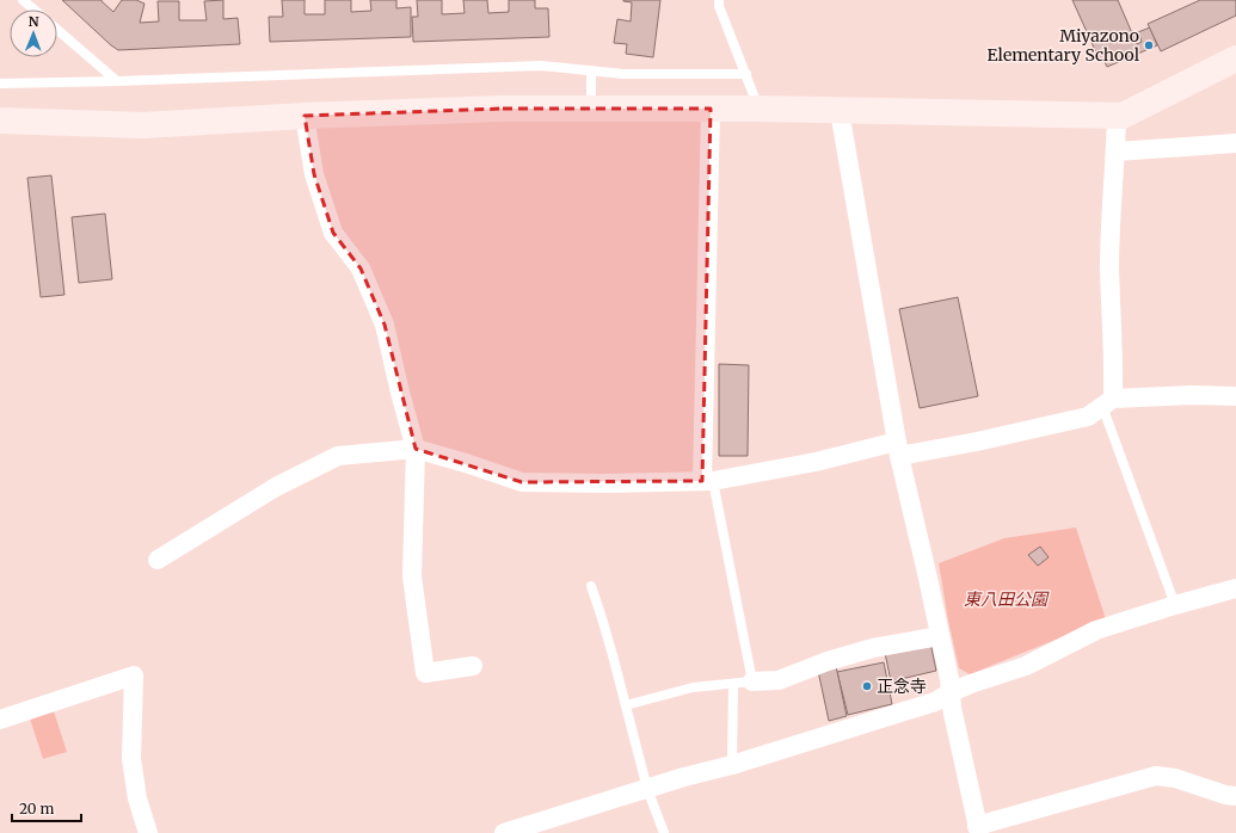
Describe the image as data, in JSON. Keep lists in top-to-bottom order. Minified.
{"parks":["東八田公園"],"places":["Miyazono Elementary School","正念寺"],"scale_bar":"20 m","north":"top"}
